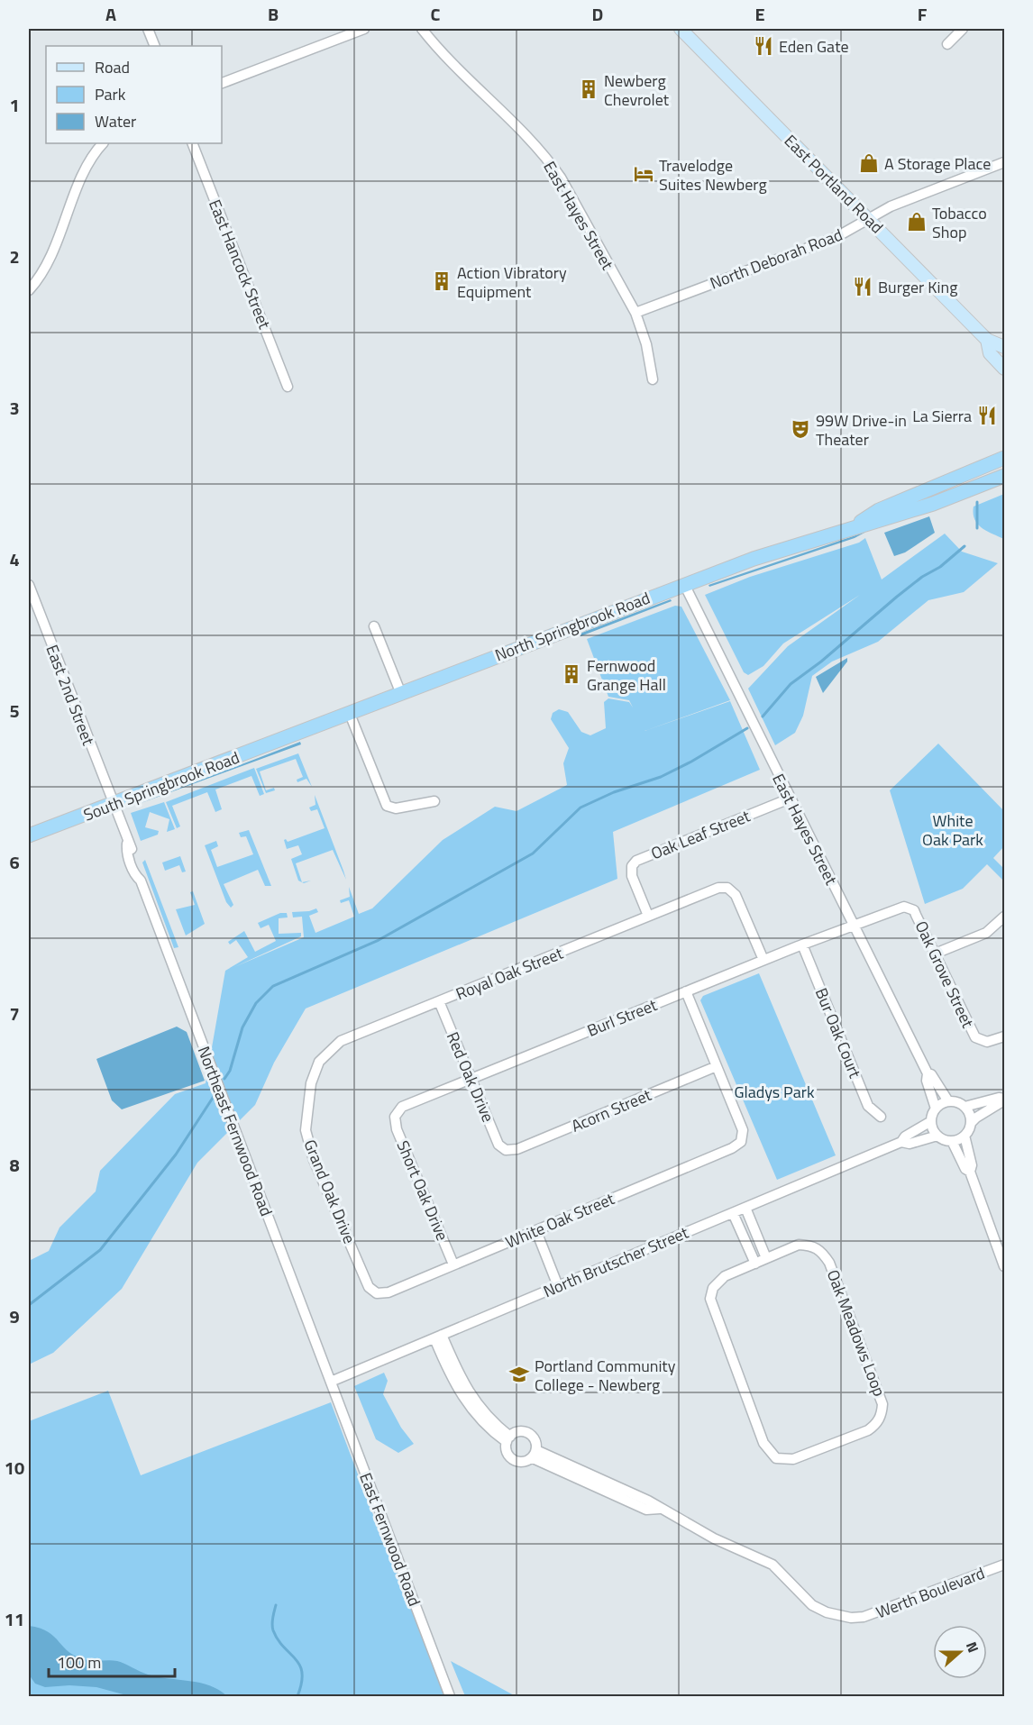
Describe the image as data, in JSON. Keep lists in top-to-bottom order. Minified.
{"streets":{"highway":["North Springbrook Road","South Springbrook Road"],"main road":["East Portland Road"],"street":["East Hayes Street","North Deborah Road","East Hancock Street","East 2nd Street","Oak Leaf Street","Royal Oak Street","Oak Grove Street","Burl Street","Bur Oak Court","Red Oak Drive","Acorn Street","Northeast Fernwood Road","Short Oak Drive","Grand Oak Drive","White Oak Street","North Brutscher Street","Oak Meadows Loop","East Fernwood Road","Werth Boulevard"]},"crossings":[["East Portland Road","North Deborah Road"],["East Hayes Street","North Deborah Road"],["East Hayes Street","North Springbrook Road"],["East Hayes Street","Oak Leaf Street"],["East Hayes Street","Oak Grove Street"],["East Hayes Street","Burl Street"],["East Hayes Street","North Brutscher Street"],["North Springbrook Road","South Springbrook Road"],["East 2nd Street","South Springbrook Road"],["East 2nd Street","Northeast Fernwood Road"],["South Springbrook Road","Northeast Fernwood Road"],["Oak Leaf Street","Royal Oak Street"],["Royal Oak Street","Burl Street"],["Royal Oak Street","Red Oak Drive"],["Royal Oak Street","Grand Oak Drive"],["Oak Grove Street","Burl Street"],["Burl Street","Bur Oak Court"],["Burl Street","Red Oak Drive"],["Burl Street","Short Oak Drive"],["Red Oak Drive","Acorn Street"],["Acorn Street","White Oak Street"],["Northeast Fernwood Road","North Brutscher Street"],["Northeast Fernwood Road","East Fernwood Road"],["Short Oak Drive","White Oak Street"],["Grand Oak Drive","White Oak Street"],["North Brutscher Street","East Fernwood Road"],["North Brutscher Street","Werth Boulevard"]],"parks":["White Oak Park","Gladys Park"],"places":{"restaurant":["Eden Gate","Burger King","La Sierra"],"building":["Newberg Chevrolet","Action Vibratory Equipment","Fernwood Grange Hall"],"shop":["A Storage Place","Tobacco Shop"],"hotel":["Travelodge Suites Newberg"],"theatre":["99W Drive-in Theater"],"school or university":["Portland Community College - Newberg"]},"legend":["Road","Park","Water"],"scale_bar":"100 m","north":"right","grid":{"columns":["A","B","C","D","E","F"],"rows":["1","2","3","4","5","6","7","8","9","10","11"]}}
